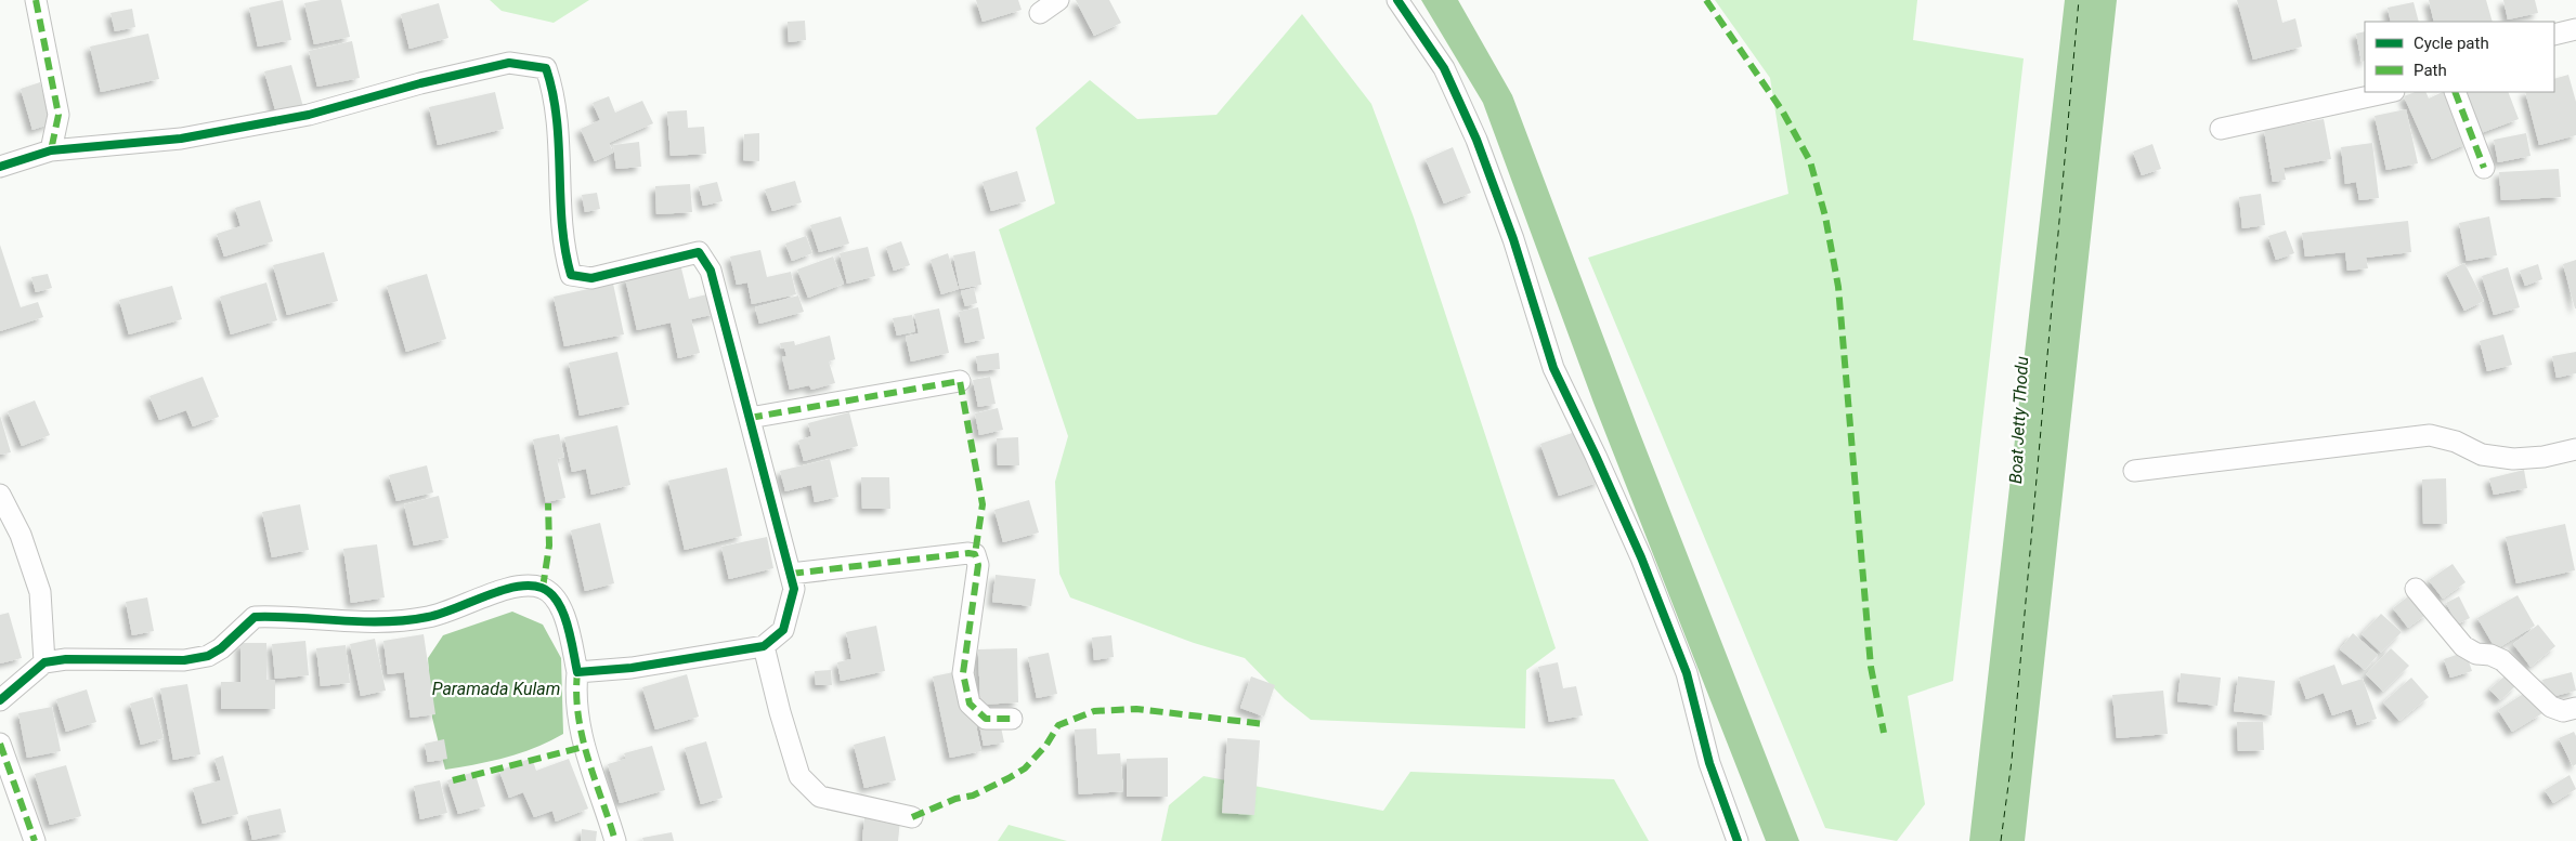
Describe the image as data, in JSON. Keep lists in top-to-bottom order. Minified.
{"water":["Boat Jetty Thodu","Paramada Kulam"],"legend":["Cycle path","Path"]}
